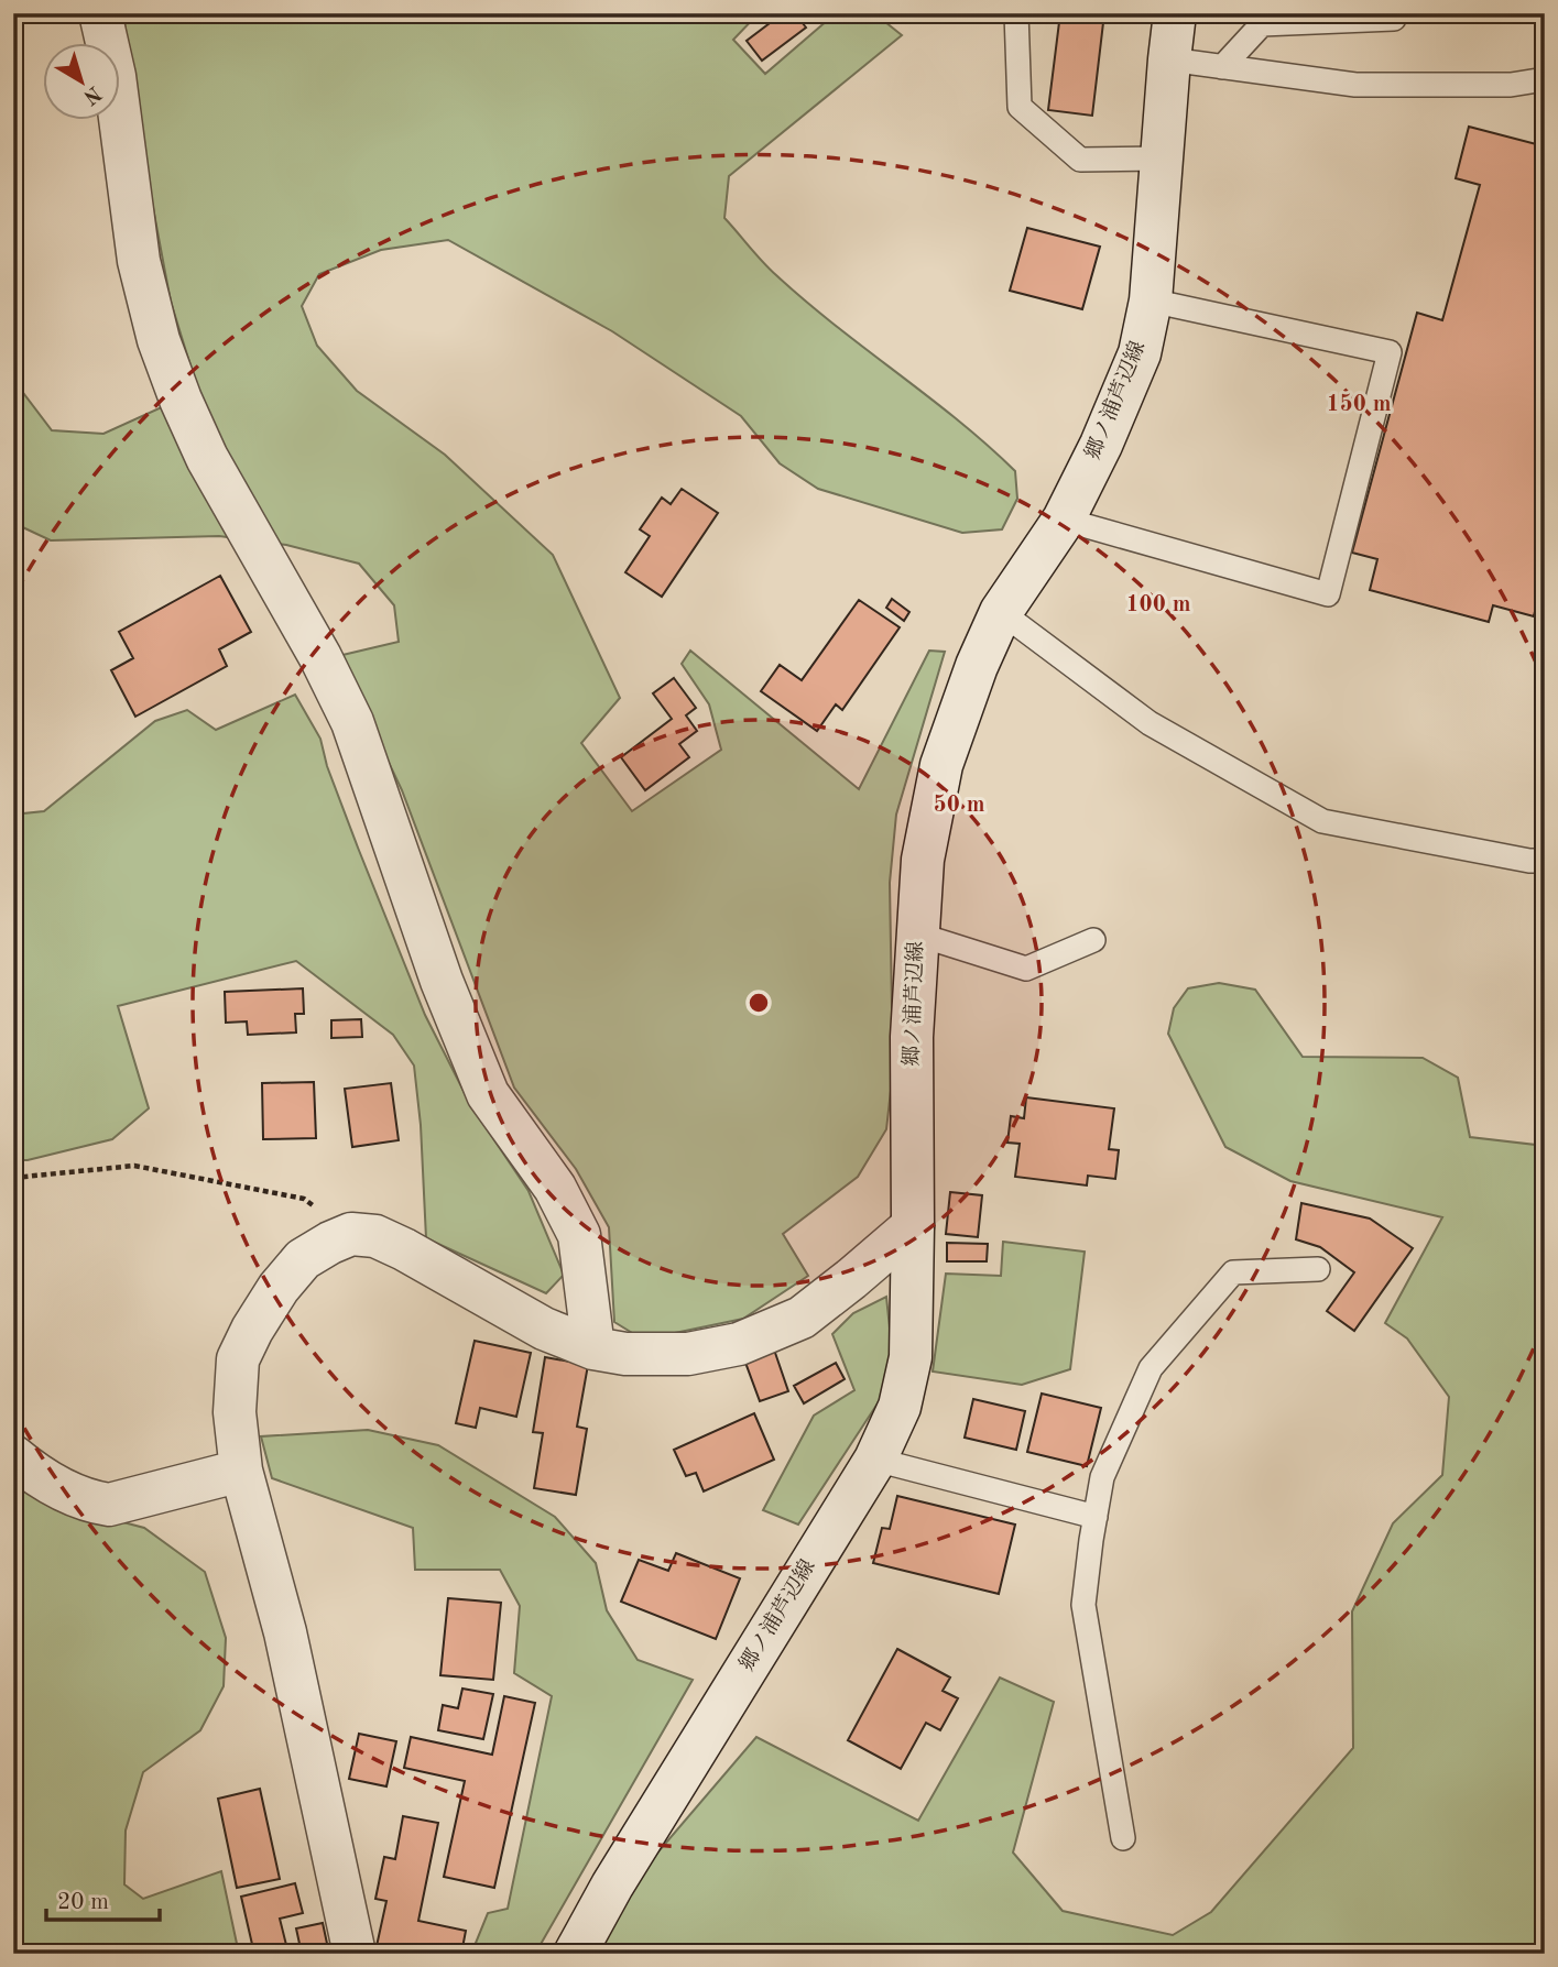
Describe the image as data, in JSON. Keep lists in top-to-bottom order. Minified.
{"streets":{"street":["郷ノ浦芦辺線"]},"scale_bar":"20 m","north":"bottom right","rings":["150 m","100 m","50 m"]}
